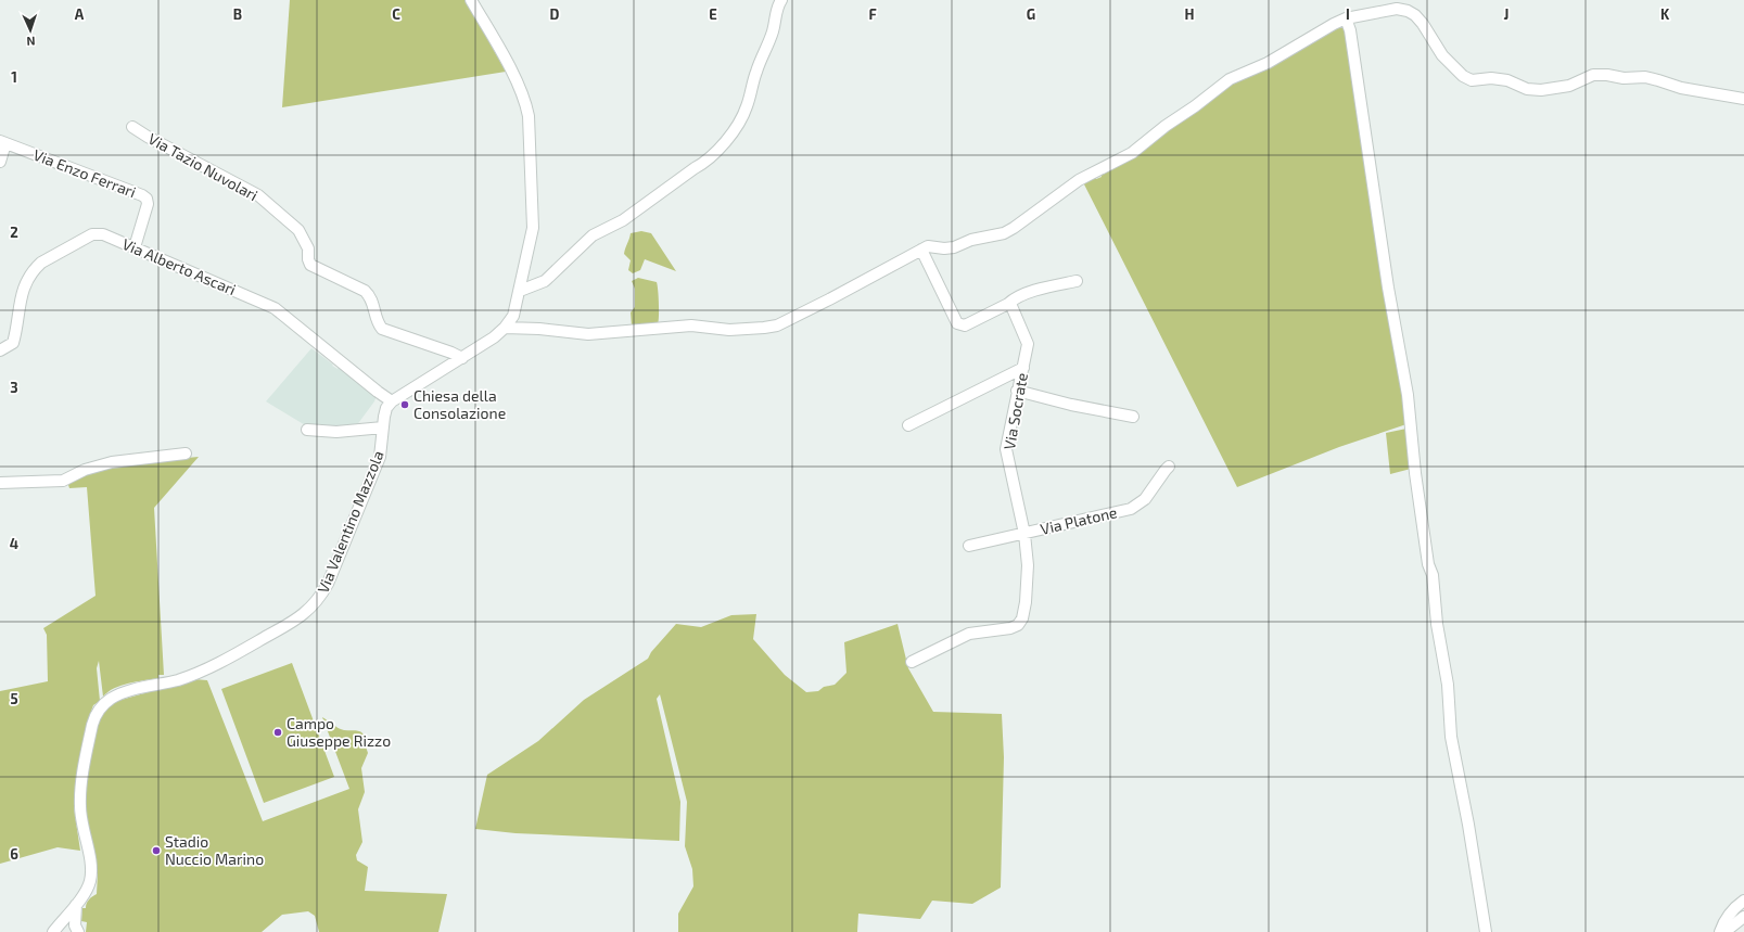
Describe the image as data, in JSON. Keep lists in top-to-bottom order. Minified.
{"streets":{"street":["Via Tazio Nuvolari","Via Enzo Ferrari","Via Alberto Ascari","Via Socrate","Via Platone","Via Valentino Mazzola"]},"crossings":[["Via Enzo Ferrari","Via Alberto Ascari"],["Via Alberto Ascari","Via Valentino Mazzola"],["Via Socrate","Via Platone"]],"places":["Chiesa della Consolazione","Campo Giuseppe Rizzo","Stadio Nuccio Marino"],"north":"bottom","grid":{"columns":["A","B","C","D","E","F","G","H","I","J","K"],"rows":["1","2","3","4","5","6"]}}
